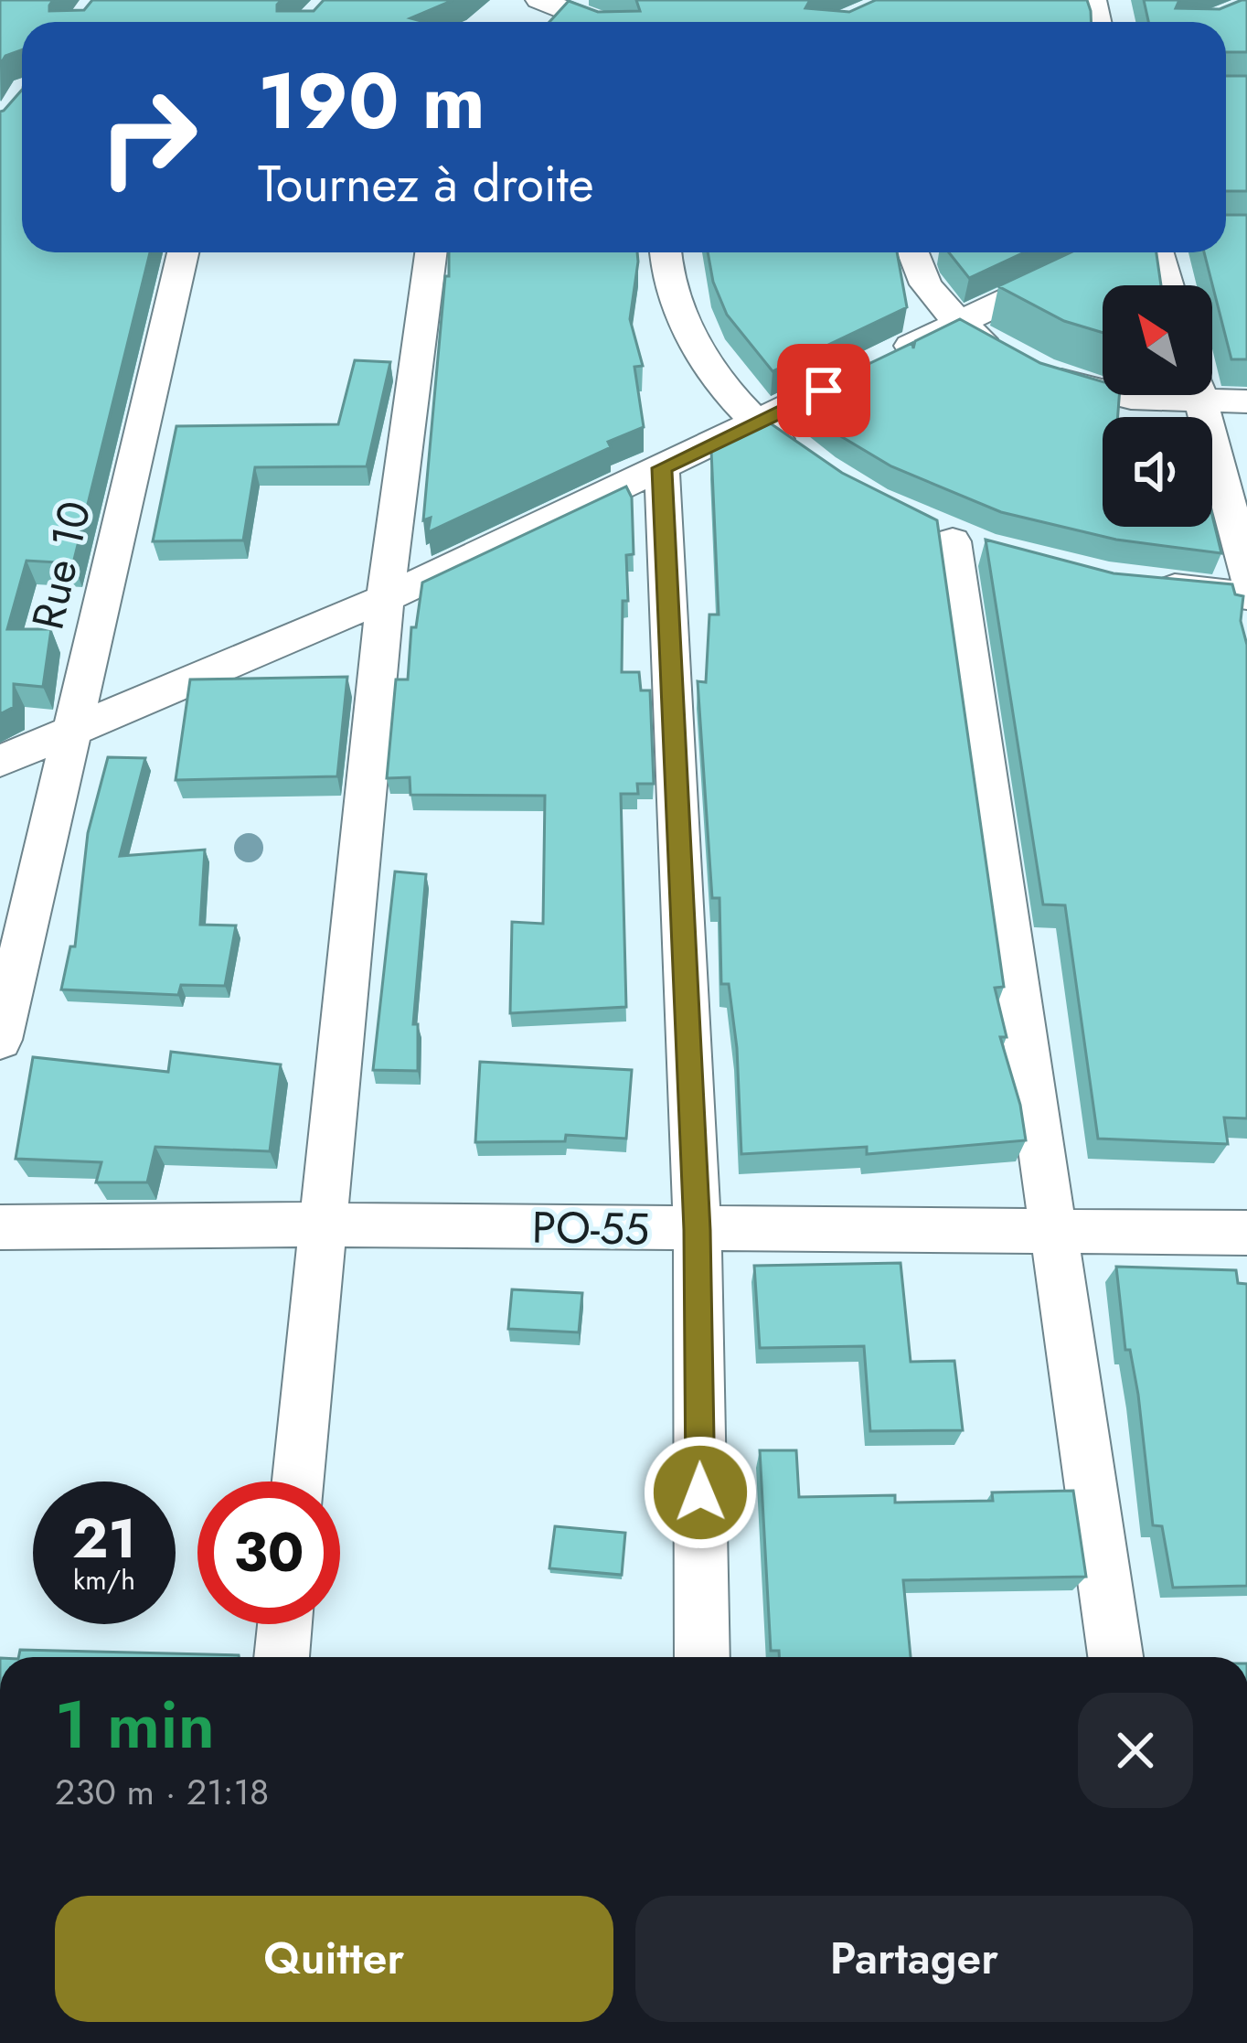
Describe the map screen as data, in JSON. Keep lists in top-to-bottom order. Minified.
{"streets":{"street":["Rue 10","PO-55"]},"north":"top left","page":{"turn":["190 m","Tournez à droite"],"speed":"21 km/h","limit":"30","heading":["1 min","230 m · 21:18"],"buttons":["Quitter","Partager"]}}
